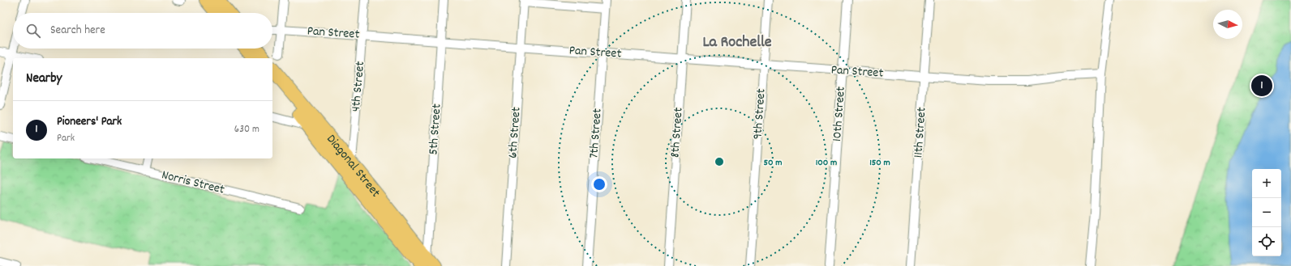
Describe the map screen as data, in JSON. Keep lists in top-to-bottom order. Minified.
{"streets":{"main road":["Diagonal Street"],"street":["Pan Street","4th Street","9th Street","10th Street","5th Street","6th Street","8th Street","11th Street","7th Street","Norris Street"]},"crossings":[["Pan Street","4th Street"],["Pan Street","9th Street"],["Pan Street","10th Street"],["Pan Street","5th Street"],["Pan Street","6th Street"],["Pan Street","8th Street"],["Pan Street","11th Street"],["Pan Street","7th Street"],["4th Street","Diagonal Street"],["5th Street","Diagonal Street"]],"districts":["La Rochelle"],"north":"right","page":{"search":"Search here","heading":"Nearby","pins":"1","list":[{"mark":"1","name":"Pioneers' Park","note":"Park","value":"630 m"}],"map_buttons":["+","−"]},"rings":["50 m","100 m","150 m"]}
